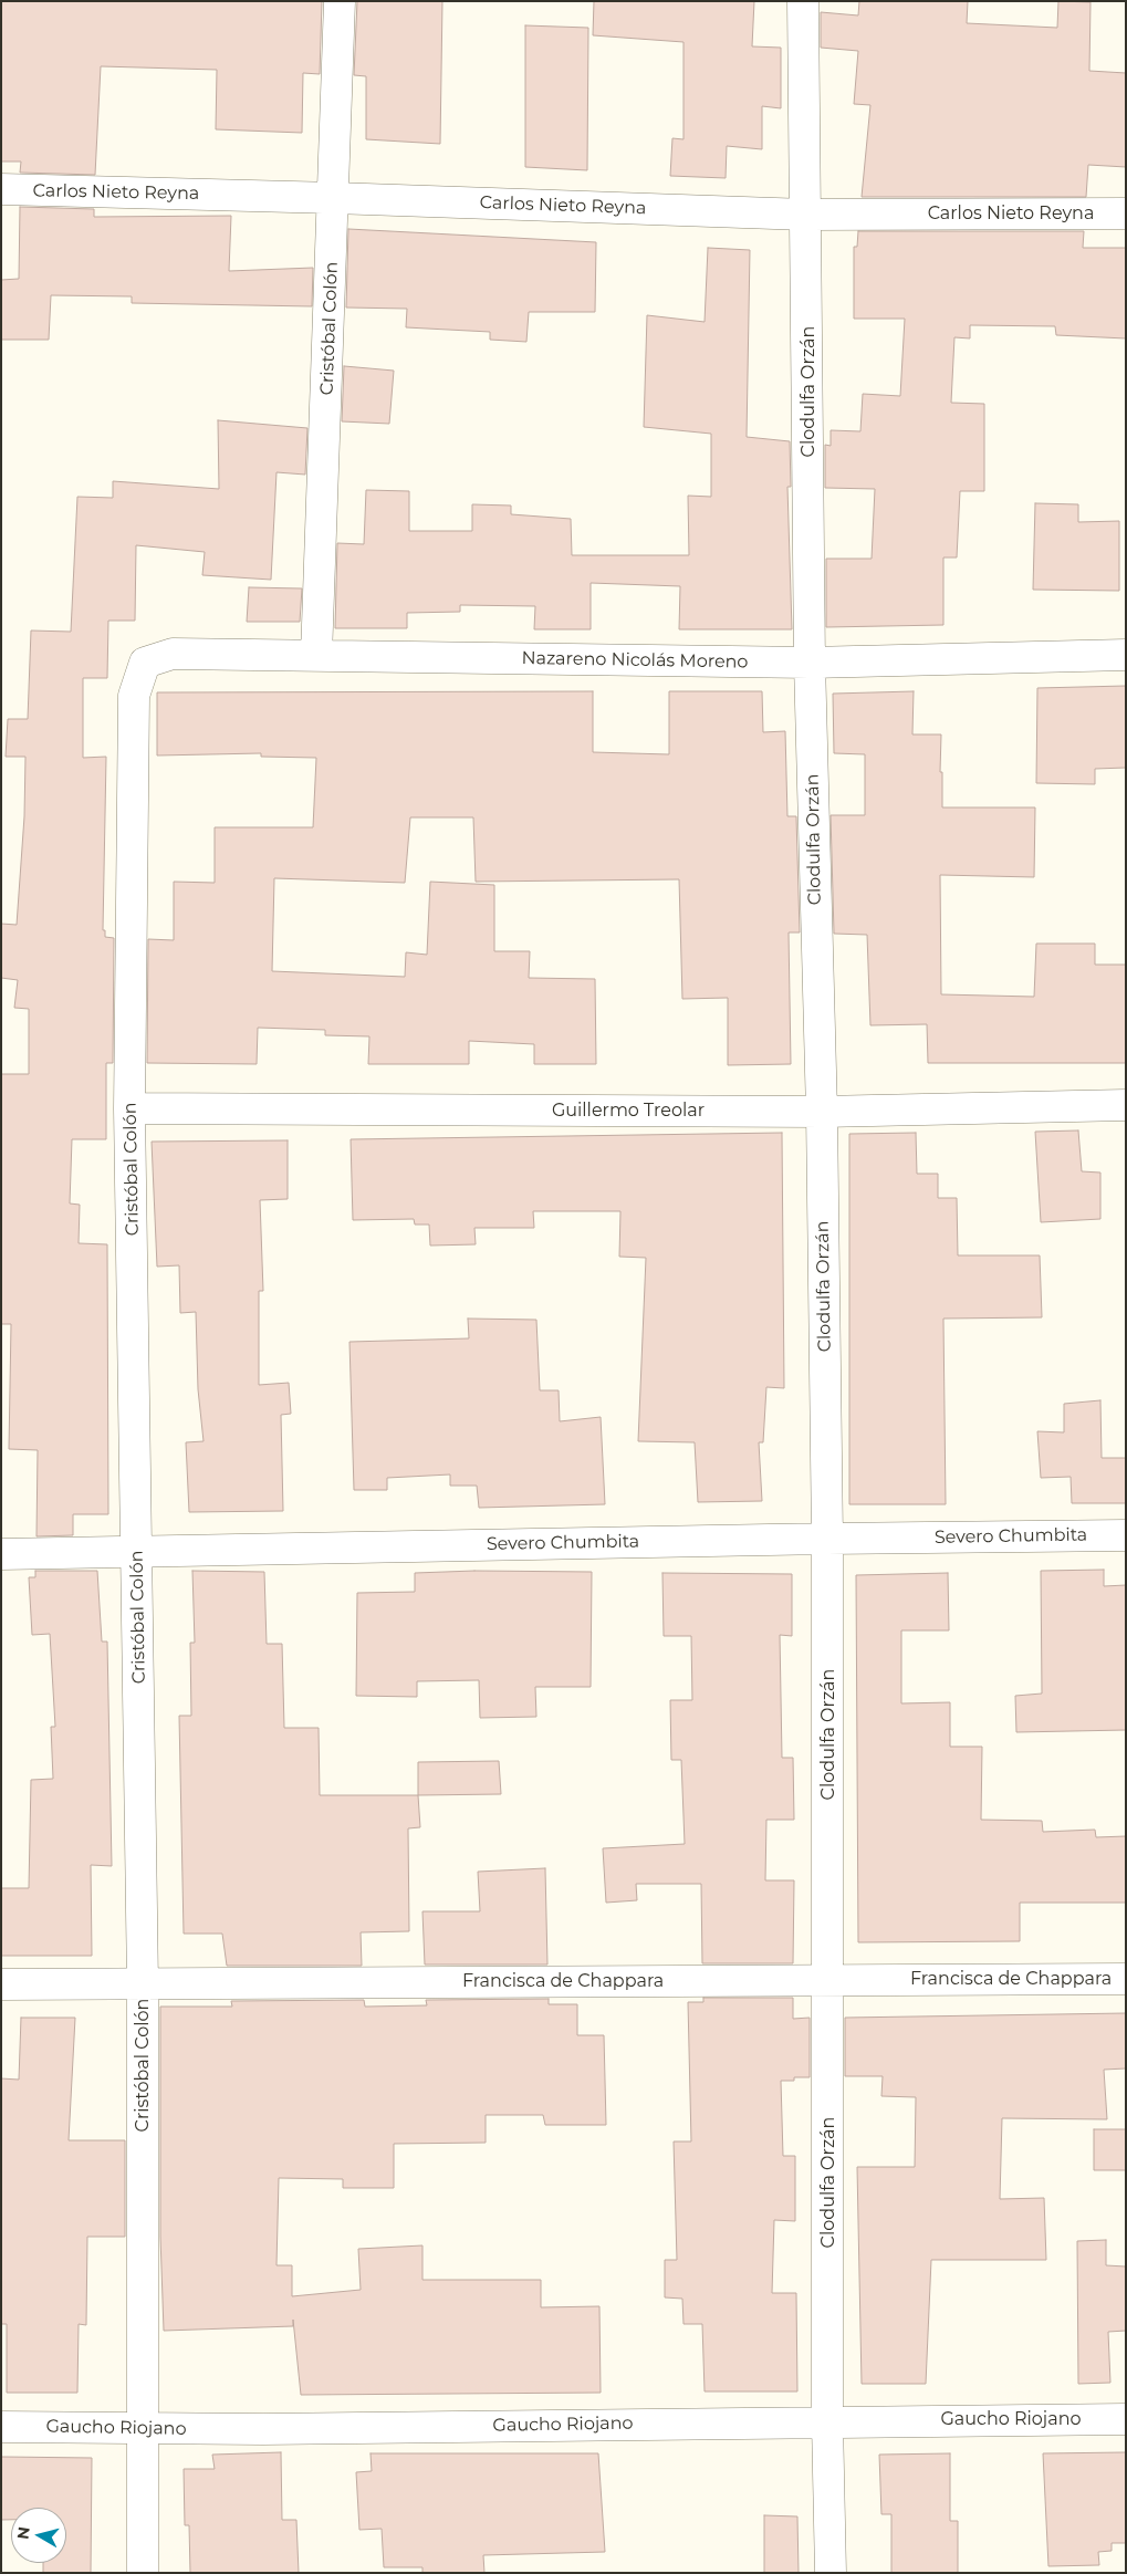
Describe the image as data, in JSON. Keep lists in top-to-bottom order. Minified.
{"streets":{"street":["Carlos Nieto Reyna","Cristóbal Colón","Clodulfa Orzán","Nazareno Nicolás Moreno","Guillermo Treolar","Severo Chumbita","Francisca de Chappara","Gaucho Riojano"]},"crossings":[["Carlos Nieto Reyna","Cristóbal Colón"],["Carlos Nieto Reyna","Clodulfa Orzán"],["Cristóbal Colón","Nazareno Nicolás Moreno"],["Cristóbal Colón","Guillermo Treolar"],["Cristóbal Colón","Severo Chumbita"],["Cristóbal Colón","Francisca de Chappara"],["Cristóbal Colón","Gaucho Riojano"],["Clodulfa Orzán","Nazareno Nicolás Moreno"],["Clodulfa Orzán","Guillermo Treolar"],["Clodulfa Orzán","Severo Chumbita"],["Clodulfa Orzán","Francisca de Chappara"],["Clodulfa Orzán","Gaucho Riojano"]],"north":"left"}
